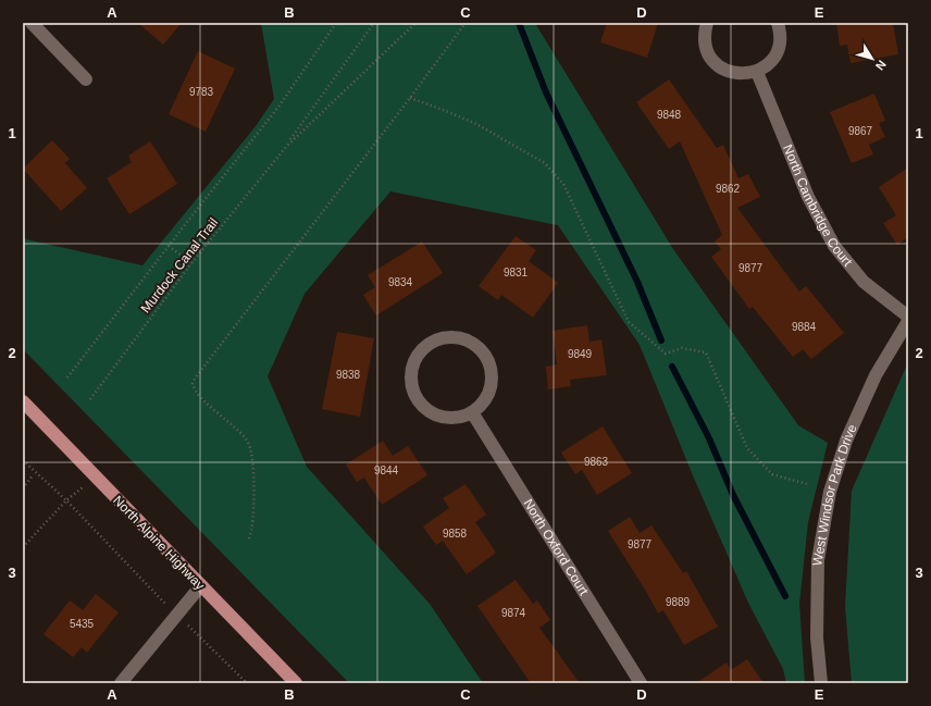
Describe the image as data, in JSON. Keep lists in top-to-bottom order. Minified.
{"streets":{"main road":["North Alpine Highway"],"street":["North Cambridge Court","West Windsor Park Drive","North Oxford Court"],"path":["Murdock Canal Trail"]},"house_numbers":["9783","9848","9867","9862","9877","9831","9834","9884","9849","9838","9863","9844","9858","9877","9889","9874","5435"],"north":"bottom right","grid":{"columns":["A","B","C","D","E"],"rows":["1","2","3"]}}
